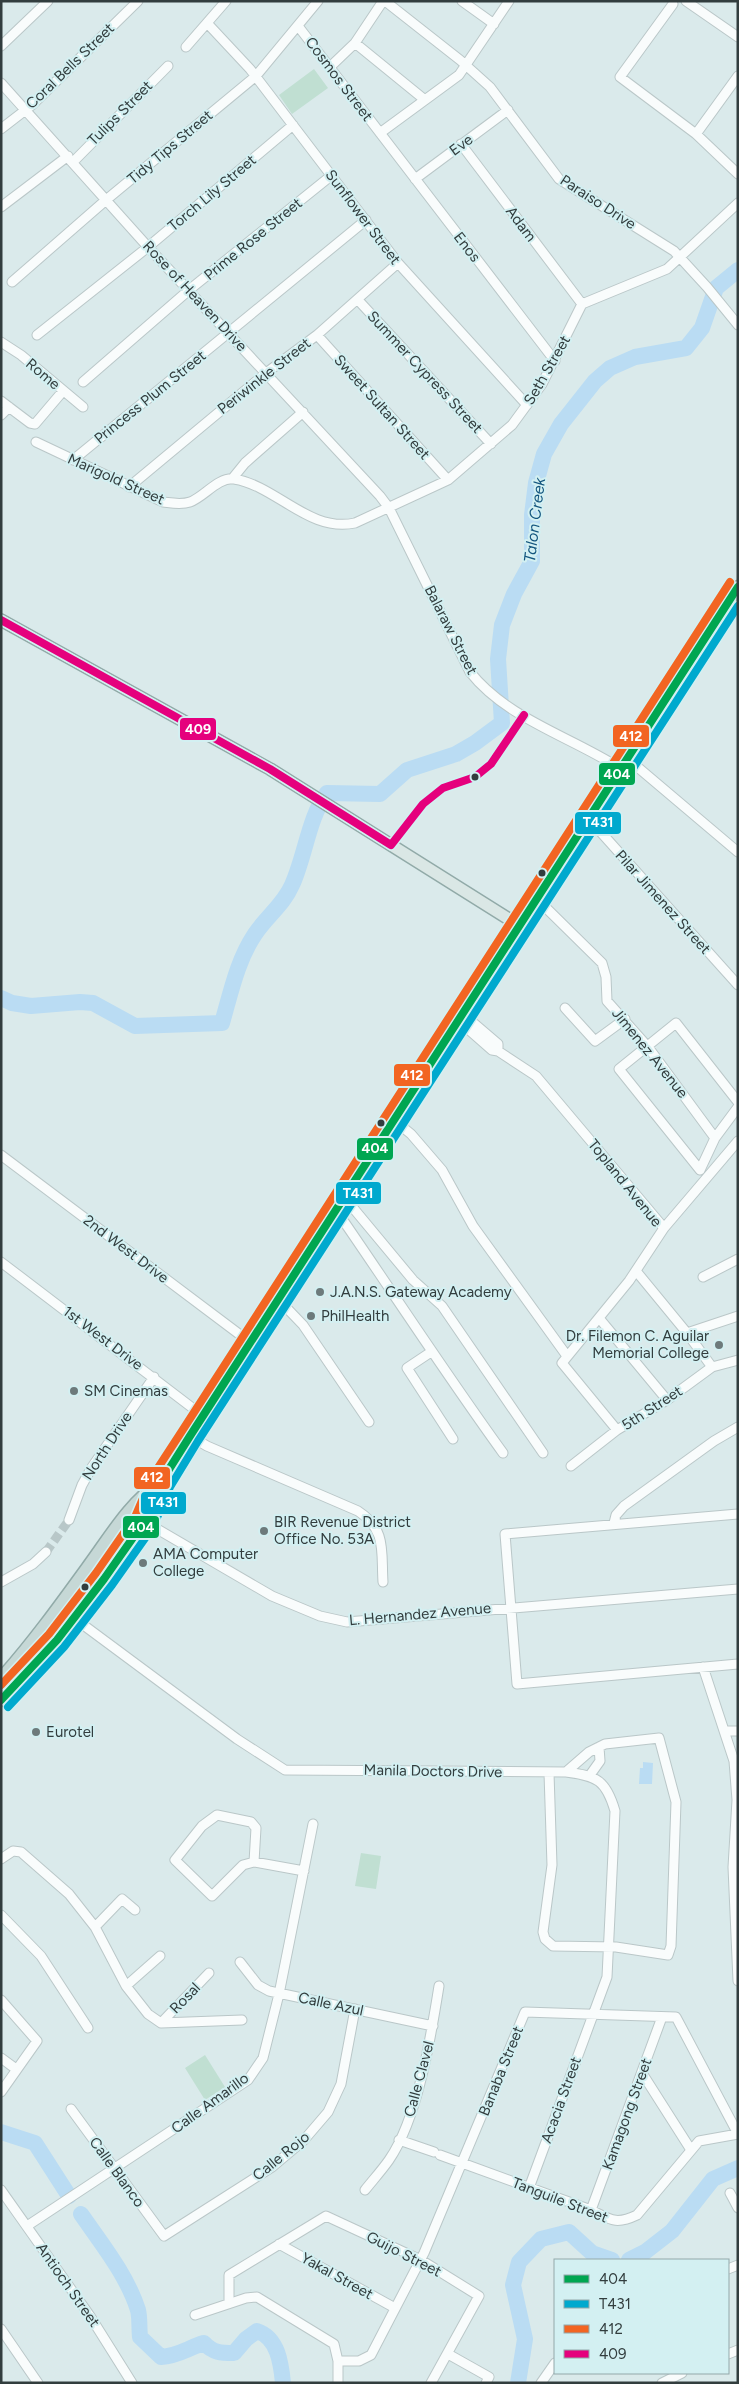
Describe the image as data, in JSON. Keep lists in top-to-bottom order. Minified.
{"streets":{"street":["Coral Bells Street","Cosmos Street","Tulips Street","Eve","Tidy Tips Street","Torch Lily Street","Paraiso Drive","Sunflower Street","Adam","Prime Rose Street","Enos","Rose of Heaven Drive","Seth Street","Summer Cypress Street","Rome","Periwinkle Street","Princess Plum Street","Sweet Sultan Street","Marigold Street","Balaraw Street","Pilar Jimenez Street","Jimenez Avenue","Topland Avenue","2nd West Drive","1st West Drive","5th Street","North Drive","L. Hernandez Avenue","Manila Doctors Drive","Rosal","Calle Azul","Banaba Street","Calle Clavel","Acacia Street","Calle Amarillo","Kamagong Street","Calle Rojo","Calle Blanco","Tanguile Street","Guijo Street","Yakal Street","Antioch Street"]},"crossings":[["Coral Bells Street","Rose of Heaven Drive"],["Cosmos Street","Tidy Tips Street"],["Cosmos Street","Enos"],["Tulips Street","Rose of Heaven Drive"],["Eve","Paraiso Drive"],["Eve","Adam"],["Eve","Enos"],["Tidy Tips Street","Sunflower Street"],["Tidy Tips Street","Rose of Heaven Drive"],["Torch Lily Street","Sunflower Street"],["Torch Lily Street","Rose of Heaven Drive"],["Sunflower Street","Prime Rose Street"],["Sunflower Street","Seth Street"],["Sunflower Street","Periwinkle Street"],["Sunflower Street","Princess Plum Street"],["Adam","Seth Street"],["Prime Rose Street","Rose of Heaven Drive"],["Enos","Seth Street"],["Rose of Heaven Drive","Seth Street"],["Rose of Heaven Drive","Periwinkle Street"],["Rose of Heaven Drive","Princess Plum Street"],["Rose of Heaven Drive","Balaraw Street"],["Seth Street","Summer Cypress Street"],["Seth Street","Sweet Sultan Street"],["Seth Street","Balaraw Street"],["Summer Cypress Street","Periwinkle Street"],["Periwinkle Street","Sweet Sultan Street"],["Periwinkle Street","Marigold Street"],["Princess Plum Street","Marigold Street"],["1st West Drive","North Drive"],["Calle Azul","Calle Clavel"],["Calle Azul","Calle Amarillo"],["Calle Azul","Calle Rojo"],["Banaba Street","Acacia Street"],["Banaba Street","Kamagong Street"],["Banaba Street","Tanguile Street"],["Banaba Street","Guijo Street"],["Banaba Street","Yakal Street"],["Calle Clavel","Tanguile Street"],["Acacia Street","Tanguile Street"],["Calle Amarillo","Calle Blanco"],["Calle Amarillo","Antioch Street"],["Kamagong Street","Tanguile Street"],["Calle Rojo","Calle Blanco"],["Guijo Street","Yakal Street"]],"water":["Talon Creek"],"places":["J.A.N.S. Gateway Academy","PhilHealth","Dr. Filemon C. Aguilar Memorial College","SM Cinemas","BIR Revenue District Office No. 53A","AMA Computer College","Eurotel"],"lines":["transit line 412","transit line 404","transit line T431","transit line 409"],"legend":["404","T431","412","409"]}
